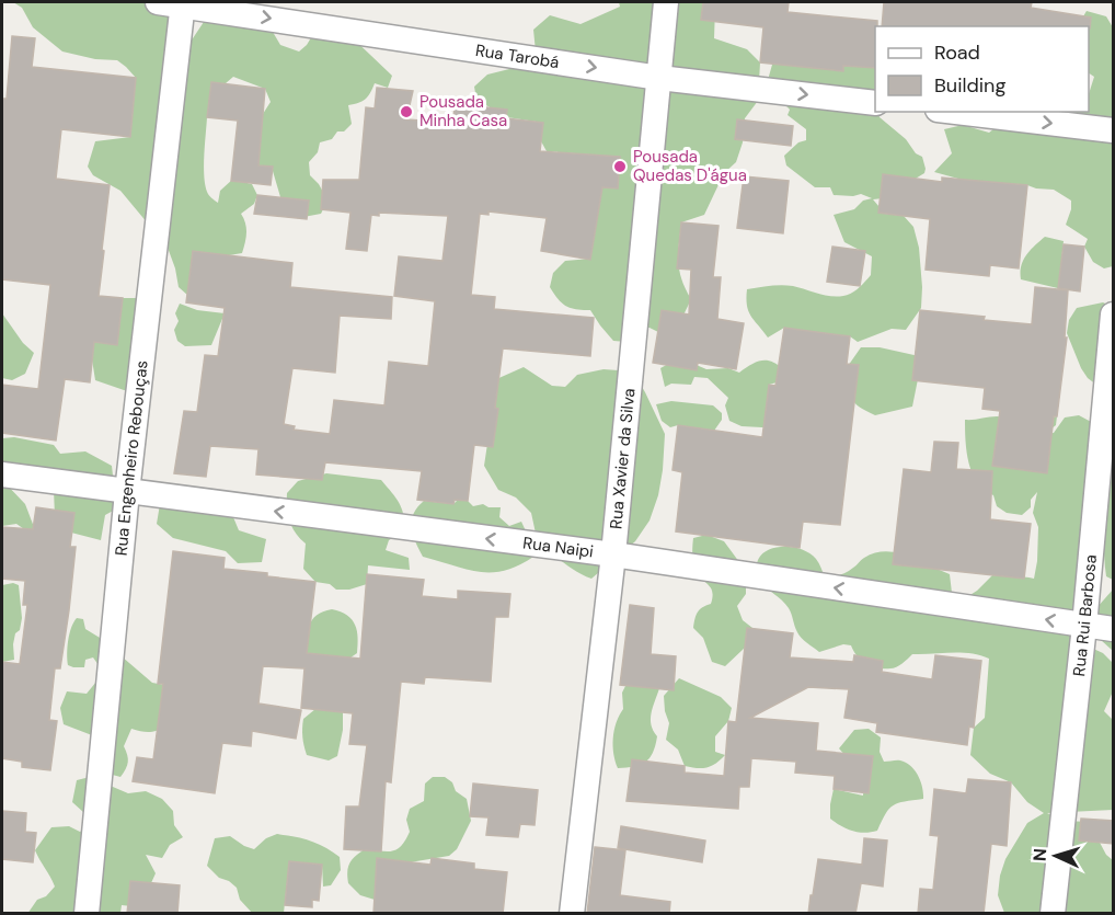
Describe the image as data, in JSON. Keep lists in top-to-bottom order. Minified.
{"streets":{"street":["Rua Tarobá","Rua Engenheiro Rebouças","Rua Xavier da Silva","Rua Naipi","Rua Rui Barbosa"]},"crossings":[["Rua Tarobá","Rua Engenheiro Rebouças"],["Rua Tarobá","Rua Xavier da Silva"],["Rua Engenheiro Rebouças","Rua Naipi"],["Rua Xavier da Silva","Rua Naipi"],["Rua Naipi","Rua Rui Barbosa"]],"one_way":["Rua Tarobá","Rua Naipi"],"places":["Pousada Minha Casa","Pousada Quedas D'água"],"legend":["Road","Building"],"north":"left"}
